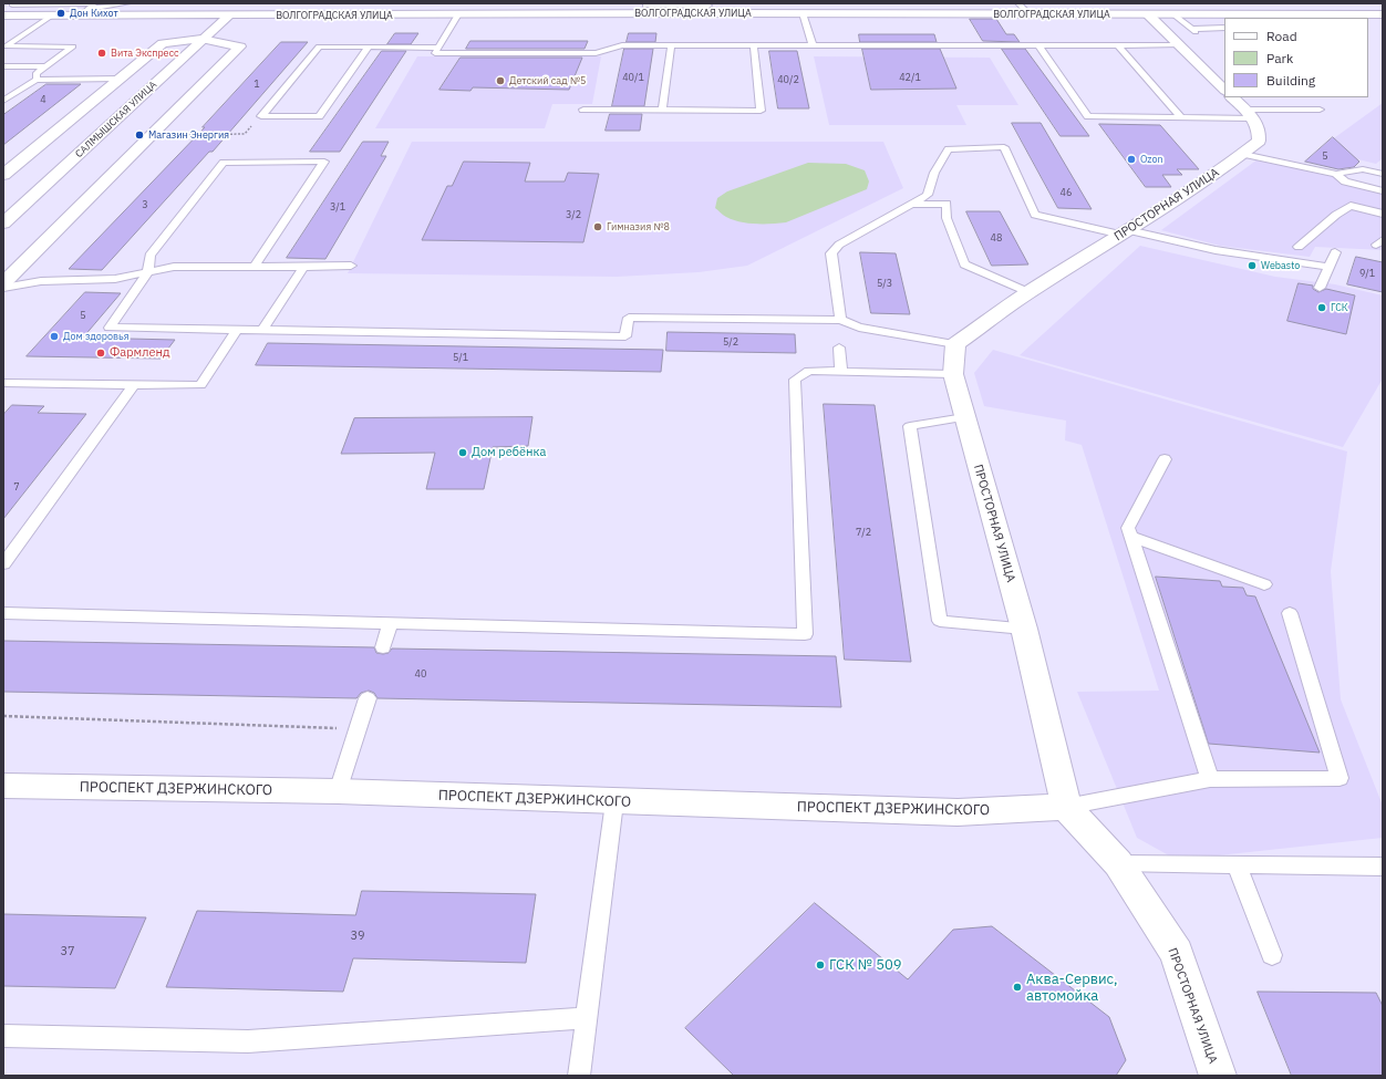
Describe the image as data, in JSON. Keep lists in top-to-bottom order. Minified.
{"streets":{"street":["ВОЛГОГРАДСКАЯ УЛИЦА","САЛМЫШСКАЯ УЛИЦА","ПРОСТОРНАЯ УЛИЦА","ПРОСПЕКТ ДЗЕРЖИНСКОГО"]},"crossings":[["ВОЛГОГРАДСКАЯ УЛИЦА","САЛМЫШСКАЯ УЛИЦА"],["ПРОСТОРНАЯ УЛИЦА","ПРОСПЕКТ ДЗЕРЖИНСКОГО"]],"places":["Дон Кихот","Вита Экспресс","Детский сад №5","Магазин Энергия","Ozon","Гимназия №8","Webasto","ГСК","Дом здоровья","Фармленд","Дом ребёнка","ГСК № 509","Аква-Сервис, автомойка"],"house_numbers":["40/1","42/1","40/2","1","4","5","46","3","3/1","3/2","48","9/1","5/3","5","5/2","5/1","7","7/2","40","39","37"],"legend":["Road","Park","Building"]}
